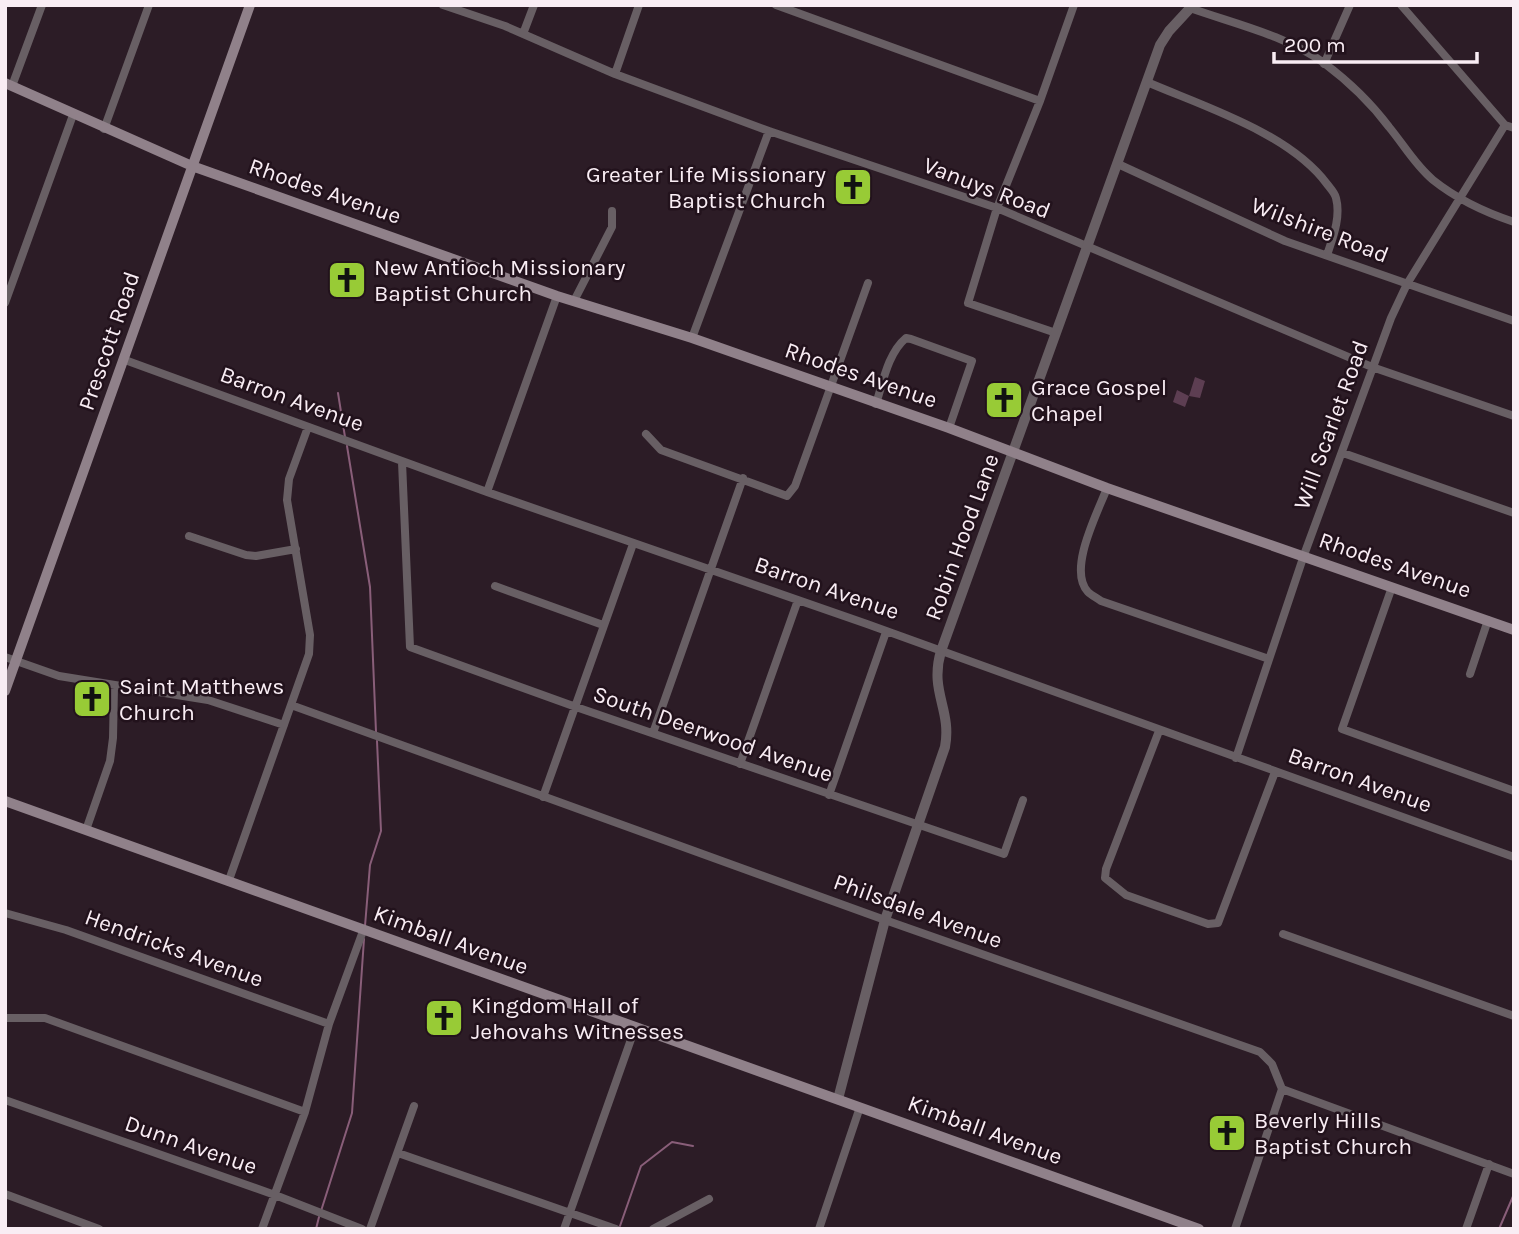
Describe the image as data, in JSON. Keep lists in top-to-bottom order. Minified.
{"streets":{"main road":["Rhodes Avenue","Prescott Road","Kimball Avenue"],"street":["Vanuys Road","Wilshire Road","Barron Avenue","Will Scarlet Road","Robin Hood Lane","South Deerwood Avenue","Philsdale Avenue","Hendricks Avenue","Dunn Avenue"]},"crossings":[["Vanuys Road","Will Scarlet Road"],["Vanuys Road","Robin Hood Lane"],["Rhodes Avenue","Prescott Road"],["Rhodes Avenue","Will Scarlet Road"],["Rhodes Avenue","Robin Hood Lane"],["Wilshire Road","Will Scarlet Road"],["Wilshire Road","Robin Hood Lane"],["Prescott Road","Barron Avenue"],["Barron Avenue","Will Scarlet Road"],["Barron Avenue","Robin Hood Lane"],["Barron Avenue","South Deerwood Avenue"],["Robin Hood Lane","South Deerwood Avenue"],["Robin Hood Lane","Philsdale Avenue"],["Robin Hood Lane","Kimball Avenue"]],"places":{"church":["Greater Life Missionary Baptist Church","New Antioch Missionary Baptist Church","Grace Gospel Chapel","Saint Matthews Church","Kingdom Hall of Jehovahs Witnesses","Beverly Hills Baptist Church"]},"scale_bar":"200 m"}
